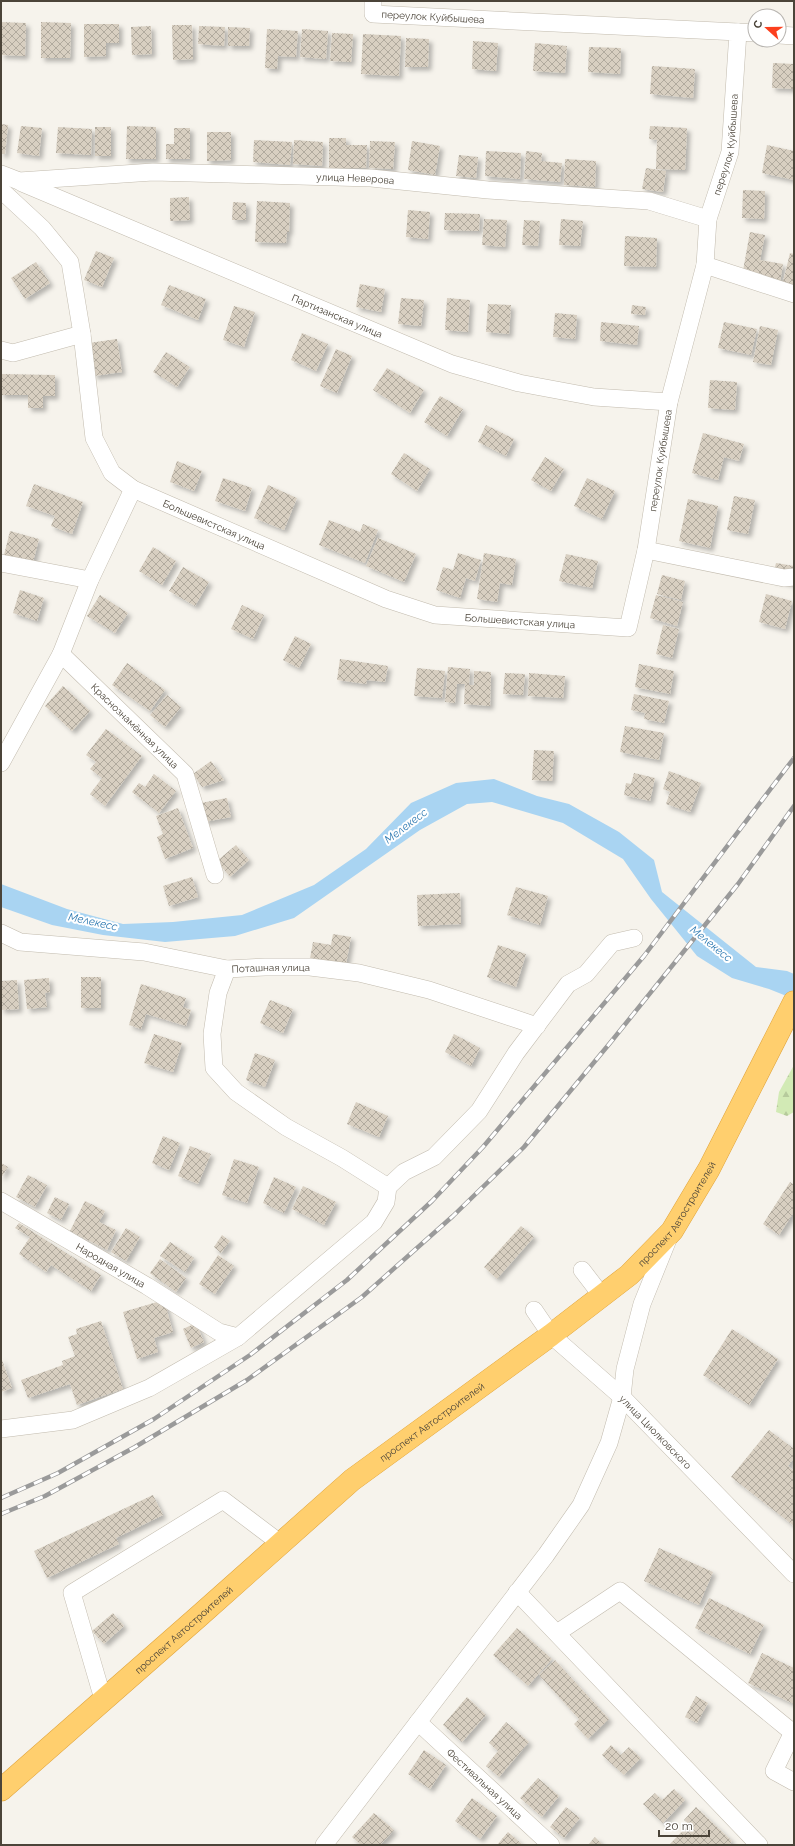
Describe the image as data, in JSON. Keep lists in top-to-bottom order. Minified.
{"streets":{"highway":["проспект Автостроителей"],"street":["переулок Куйбышева","улица Неверова","Партизанская улица","Большевистская улица","Краснознамённая улица","Поташная улица","Народная улица","улица Циолковского","Фестивальная улица"]},"crossings":[["переулок Куйбышева","улица Неверова"],["переулок Куйбышева","Партизанская улица"],["переулок Куйбышева","Большевистская улица"],["улица Неверова","Партизанская улица"],["проспект Автостроителей","улица Циолковского"]],"water":["Мелекесс"],"scale_bar":"20 m","north":"left"}
